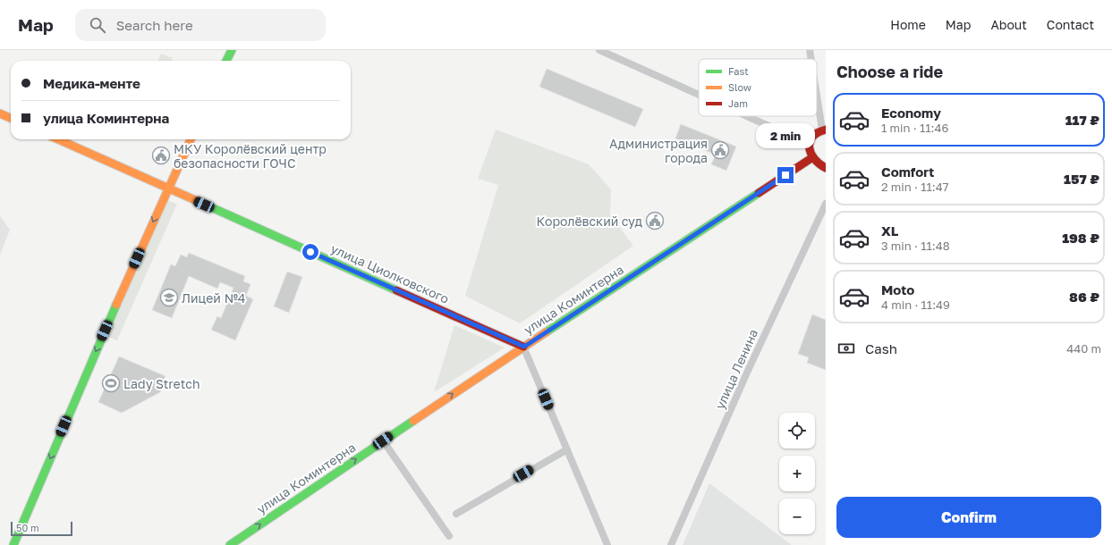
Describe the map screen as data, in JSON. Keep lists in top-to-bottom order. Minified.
{"streets":{"main road":["улица Циолковского","улица Коминтерна"],"street":["улица Ленина"]},"crossings":[["улица Циолковского","улица Коминтерна"]],"one_way":["улица Коминтерна"],"places":{"public building":["Администрация города","МКУ Королёвский центр безопасности ГОЧС","Королёвский суд"],"school or university":["Лицей №4"],"sports":["Lady Stretch"]},"legend":["Fast","Slow","Jam"],"scale_bar":"50 m","page":{"header":"Map","search":"Search here","nav":["Home","Map","About","Contact"],"heading":"Choose a ride","banner":["Медика-менте","улица Коминтерна"],"list":[{"name":"Economy","note":"1 min · 11:46","value":"117 ₽"},{"name":"Comfort","note":"2 min · 11:47","value":"157 ₽"},{"name":"XL","note":"3 min · 11:48","value":"198 ₽"},{"name":"Moto","note":"4 min · 11:49","value":"86 ₽"}],"bubble":"2 min","pay":["Cash","440 m"],"map_buttons":["+","−"],"buttons":"Confirm","scale":"50 m"}}
